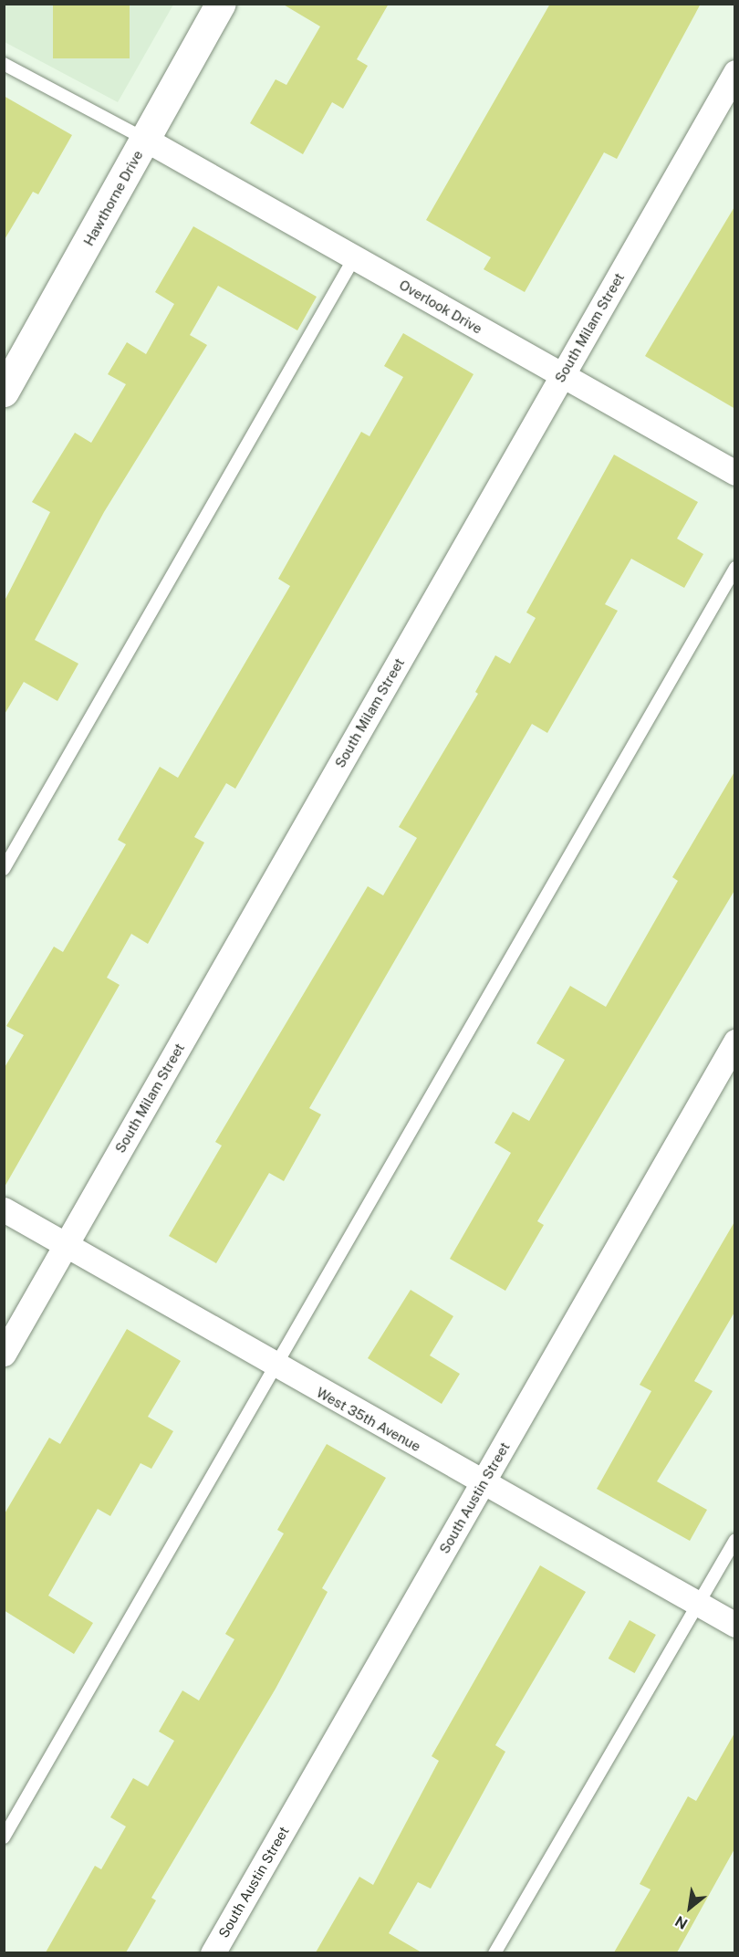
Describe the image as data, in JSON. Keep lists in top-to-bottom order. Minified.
{"streets":{"street":["Hawthorne Drive","Overlook Drive","South Milam Street","West 35th Avenue","South Austin Street"]},"crossings":[["Hawthorne Drive","Overlook Drive"],["Overlook Drive","South Milam Street"],["South Milam Street","West 35th Avenue"],["West 35th Avenue","South Austin Street"]],"north":"bottom left"}
